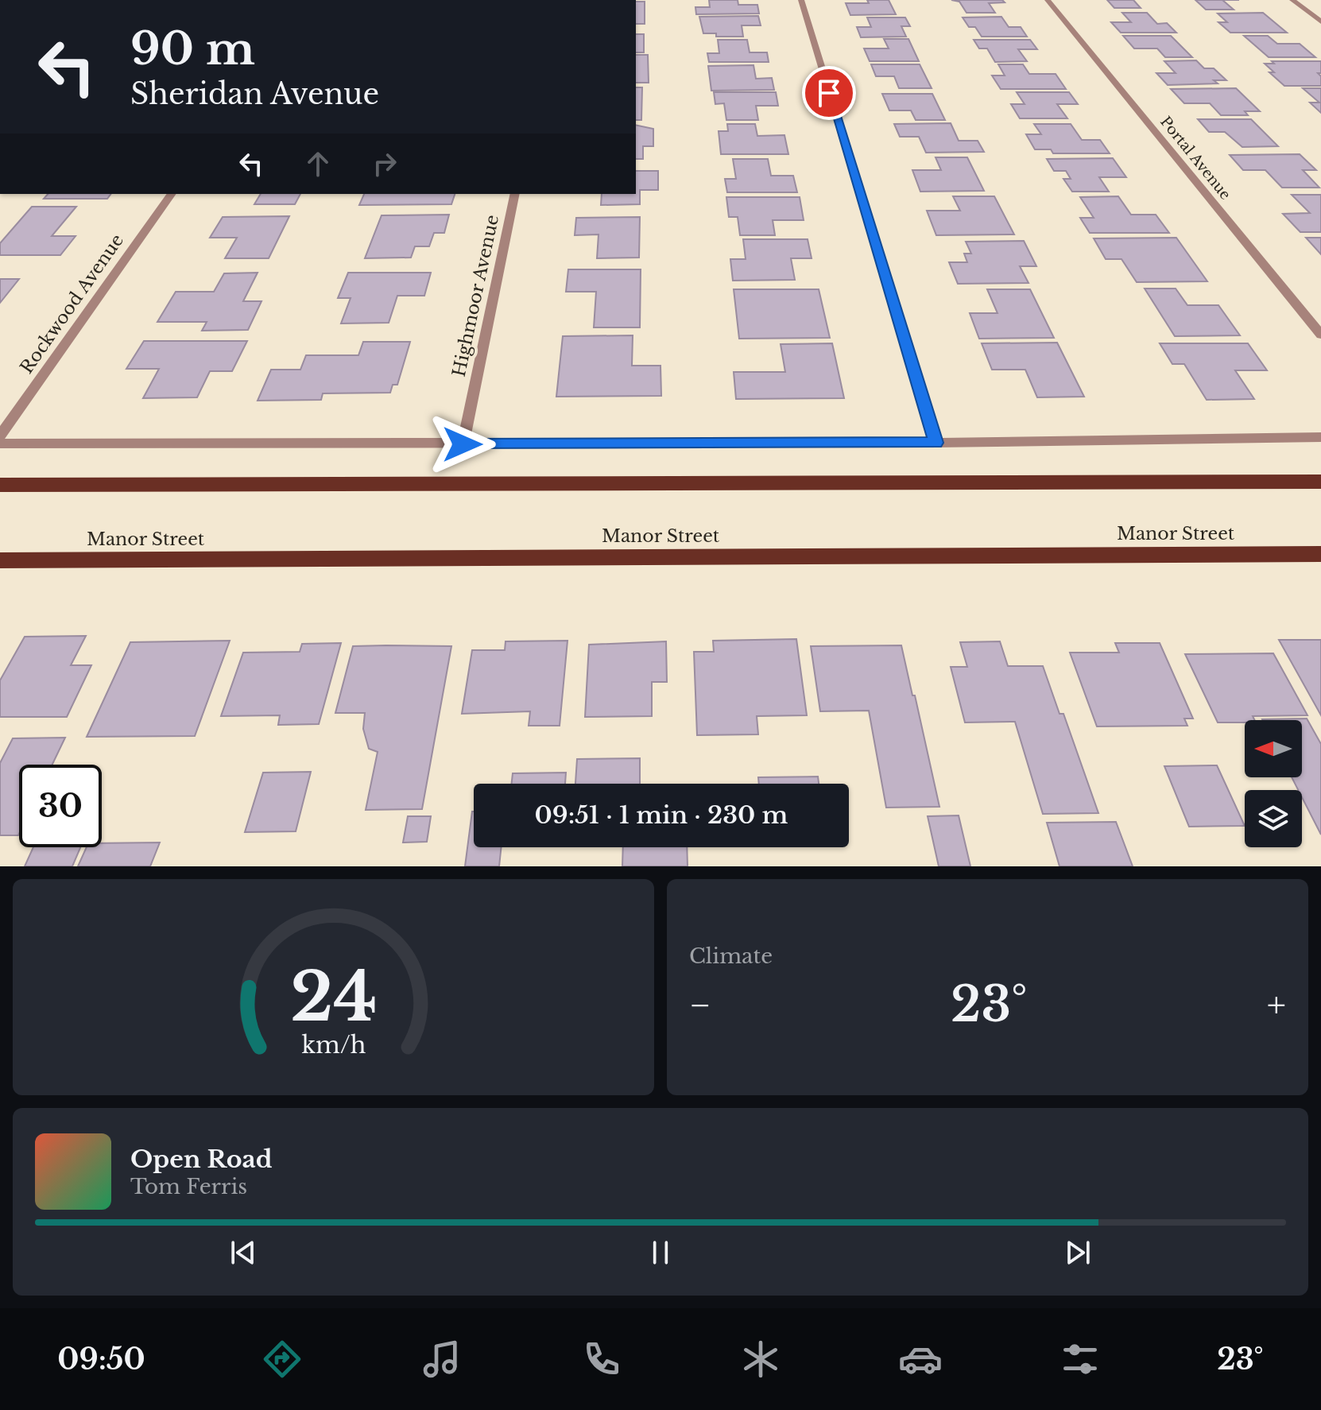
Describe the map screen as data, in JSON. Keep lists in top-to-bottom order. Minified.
{"streets":{"main road":["Manor Street"],"street":["Portal Avenue","Highmoor Avenue","Rockwood Avenue"]},"north":"left","page":{"turn":["90 m","Sheridan Avenue"],"limit":"30","trip":"09:51 · 1 min · 230 m","tile":"Climate","heat":["−","23°","+"],"song":["Open Road","Tom Ferris"],"tabs":["09:50","23°"],"gauge":["24","km/h"]}}
